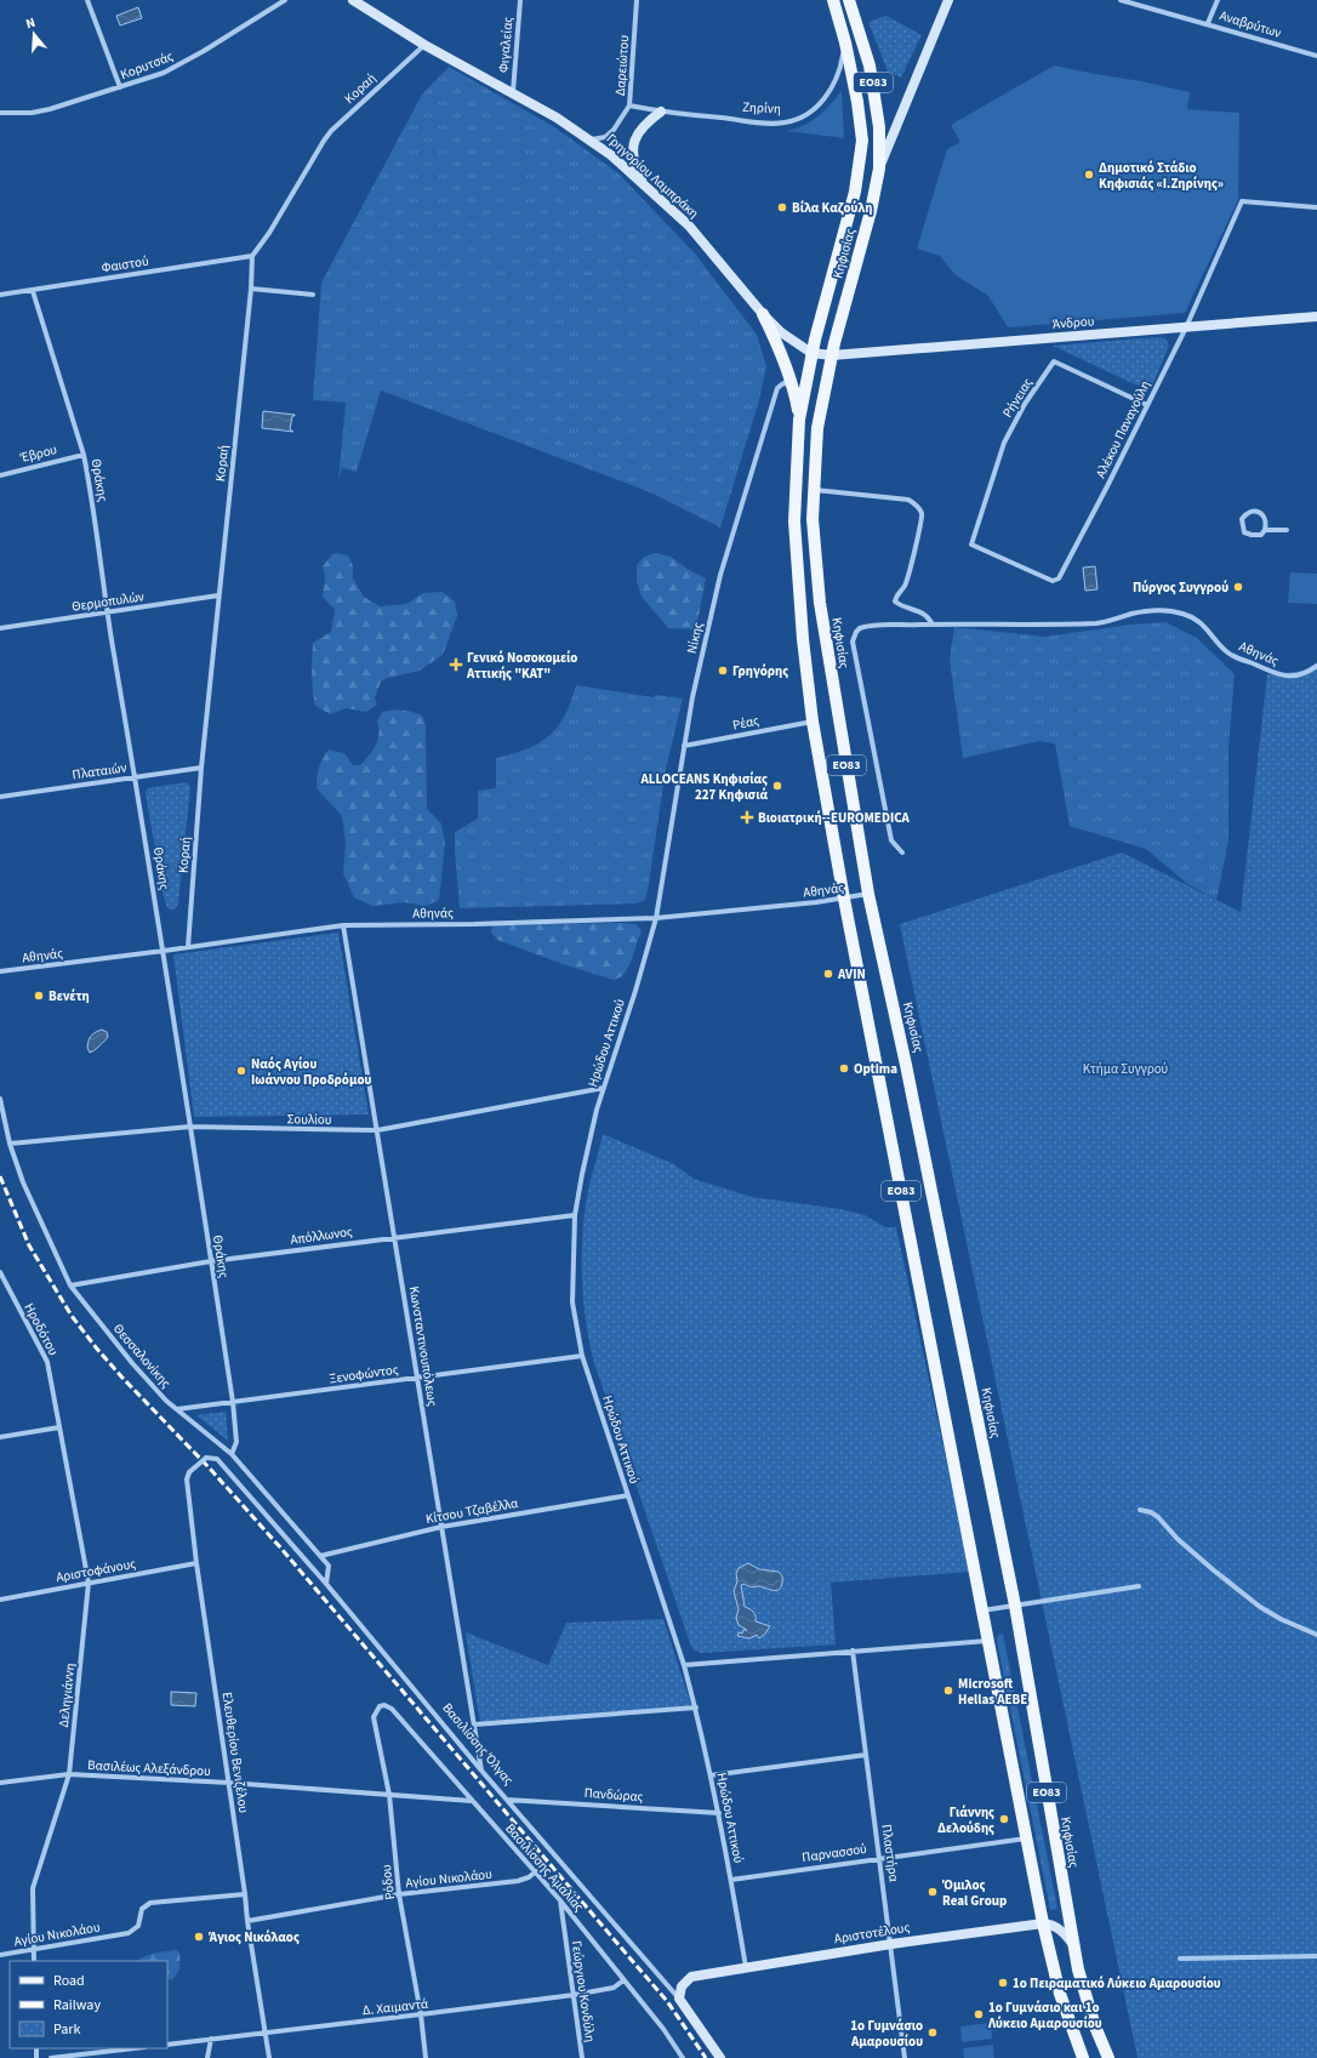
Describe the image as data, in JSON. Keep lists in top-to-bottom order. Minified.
{"streets":{"main road":["ΕΟ83","Κηφισίας"],"street":["Αναβρύτων","Φιγαλείας","Κορυτσάς","Δαρειώτου","Κοραή","Ζηρίνη","Γρηγορίου Λαμπράκη","Φαιστού","Άνδρου","Ρήνειας","Αλέκου Παναγούλη","Έβρου","Θράκης","Θερμοπυλών","Νίκης","Αθηνάς","Ρέας","Πλαταιών","Ηρώδου Αττικού","Σουλίου","Απόλλωνος","Ηροδότου","Κωνσταντινουπόλεως","Θεσσαλονίκης","Ξενοφώντος","Κίτσου Τζαβέλλα","Αριστοφάνους","Δεληγιάννη","Βασιλίσσης Όλγας","Ελευθερίου Βενιζέλου","Βασιλέως Αλεξάνδρου","Πανδώρας","Παρνασσού","Πλαστήρα","Βασιλίσσης Αμαλίας","Αγίου Νικολάου","Ρόδου","Αριστοτέλους","Γεώργιου Κονδύλη","Δ. Χαιμαντά"]},"crossings":[["Φιγαλείας","Γρηγορίου Λαμπράκη"],["Δαρειώτου","Ζηρίνη"],["Δαρειώτου","Γρηγορίου Λαμπράκη"],["Κοραή","Γρηγορίου Λαμπράκη"],["Κοραή","Φαιστού"],["Κοραή","Θερμοπυλών"],["Κοραή","Αθηνάς"],["Κοραή","Πλαταιών"],["Ζηρίνη","Κηφισίας"],["Γρηγορίου Λαμπράκη","Κηφισίας"],["Κηφισίας","Άνδρου"],["Κηφισίας","Αθηνάς"],["Κηφισίας","Ρέας"],["Κηφισίας","Παρνασσού"],["Κηφισίας","Αριστοτέλους"],["Φαιστού","Θράκης"],["Άνδρου","Αλέκου Παναγούλη"],["Ρήνειας","Αλέκου Παναγούλη"],["Έβρου","Θράκης"],["Θράκης","Θερμοπυλών"],["Θράκης","Αθηνάς"],["Θράκης","Πλαταιών"],["Θράκης","Σουλίου"],["Θράκης","Απόλλωνος"],["Θράκης","Θεσσαλονίκης"],["Θράκης","Ξενοφώντος"],["Νίκης","Αθηνάς"],["Νίκης","Ρέας"],["Νίκης","Ηρώδου Αττικού"],["Αθηνάς","Ηρώδου Αττικού"],["Αθηνάς","Κωνσταντινουπόλεως"],["Ηρώδου Αττικού","Σουλίου"],["Ηρώδου Αττικού","Απόλλωνος"],["Ηρώδου Αττικού","Ξενοφώντος"],["Ηρώδου Αττικού","Κίτσου Τζαβέλλα"],["Ηρώδου Αττικού","Πανδώρας"],["Ηρώδου Αττικού","Παρνασσού"],["Ηρώδου Αττικού","Αριστοτέλους"],["Σουλίου","Κωνσταντινουπόλεως"],["Σουλίου","Θεσσαλονίκης"],["Απόλλωνος","Κωνσταντινουπόλεως"],["Απόλλωνος","Θεσσαλονίκης"],["Ηροδότου","Δεληγιάννη"],["Κωνσταντινουπόλεως","Ξενοφώντος"],["Κωνσταντινουπόλεως","Κίτσου Τζαβέλλα"],["Κωνσταντινουπόλεως","Βασιλίσσης Όλγας"],["Θεσσαλονίκης","Ξενοφώντος"],["Θεσσαλονίκης","Κίτσου Τζαβέλλα"],["Θεσσαλονίκης","Βασιλίσσης Όλγας"],["Αριστοφάνους","Δεληγιάννη"],["Αριστοφάνους","Ελευθερίου Βενιζέλου"],["Δεληγιάννη","Βασιλέως Αλεξάνδρου"],["Δεληγιάννη","Αγίου Νικολάου"],["Βασιλίσσης Όλγας","Ελευθερίου Βενιζέλου"],["Βασιλίσσης Όλγας","Πανδώρας"],["Βασιλίσσης Όλγας","Αριστοτέλους"],["Ελευθερίου Βενιζέλου","Βασιλέως Αλεξάνδρου"],["Ελευθερίου Βενιζέλου","Αγίου Νικολάου"],["Ελευθερίου Βενιζέλου","Δ. Χαιμαντά"],["Βασιλέως Αλεξάνδρου","Βασιλίσσης Αμαλίας"],["Βασιλέως Αλεξάνδρου","Ρόδου"],["Παρνασσού","Πλαστήρα"],["Πλαστήρα","Αριστοτέλους"],["Βασιλίσσης Αμαλίας","Αγίου Νικολάου"],["Βασιλίσσης Αμαλίας","Ρόδου"],["Βασιλίσσης Αμαλίας","Γεώργιου Κονδύλη"],["Βασιλίσσης Αμαλίας","Δ. Χαιμαντά"],["Αγίου Νικολάου","Ρόδου"],["Ρόδου","Δ. Χαιμαντά"],["Γεώργιου Κονδύλη","Δ. Χαιμαντά"]],"parks":["Κτήμα Συγγρού"],"places":{"other":["Δημοτικό Στάδιο Κηφισιάς «Ι.Ζηρίνης»","Βίλα Καζούλη","Πύργος Συγγρού","Γρηγόρης","ALLOCEANS Κηφισίας 227 Κηφισιά","AVIN","Βενέτη","Optima","Ναός Αγίου Ιωάννου Προδρόμου","Microsoft Hellas AEBE","Γιάννης Δελούδης","Όμιλος Real Group","Άγιος Νικόλαος","1ο Πειραματικό Λύκειο Αμαρουσίου","1ο Γυμνάσιο και 1ο Λύκειο Αμαρουσίου","1ο Γυμνάσιο Αμαρουσίου"],"health":["Γενικό Νοσοκομείο Αττικής \"ΚΑΤ\"","Βιοιατρική--EUROMEDICA"]},"legend":["Road","Railway","Park"],"north":"top"}
